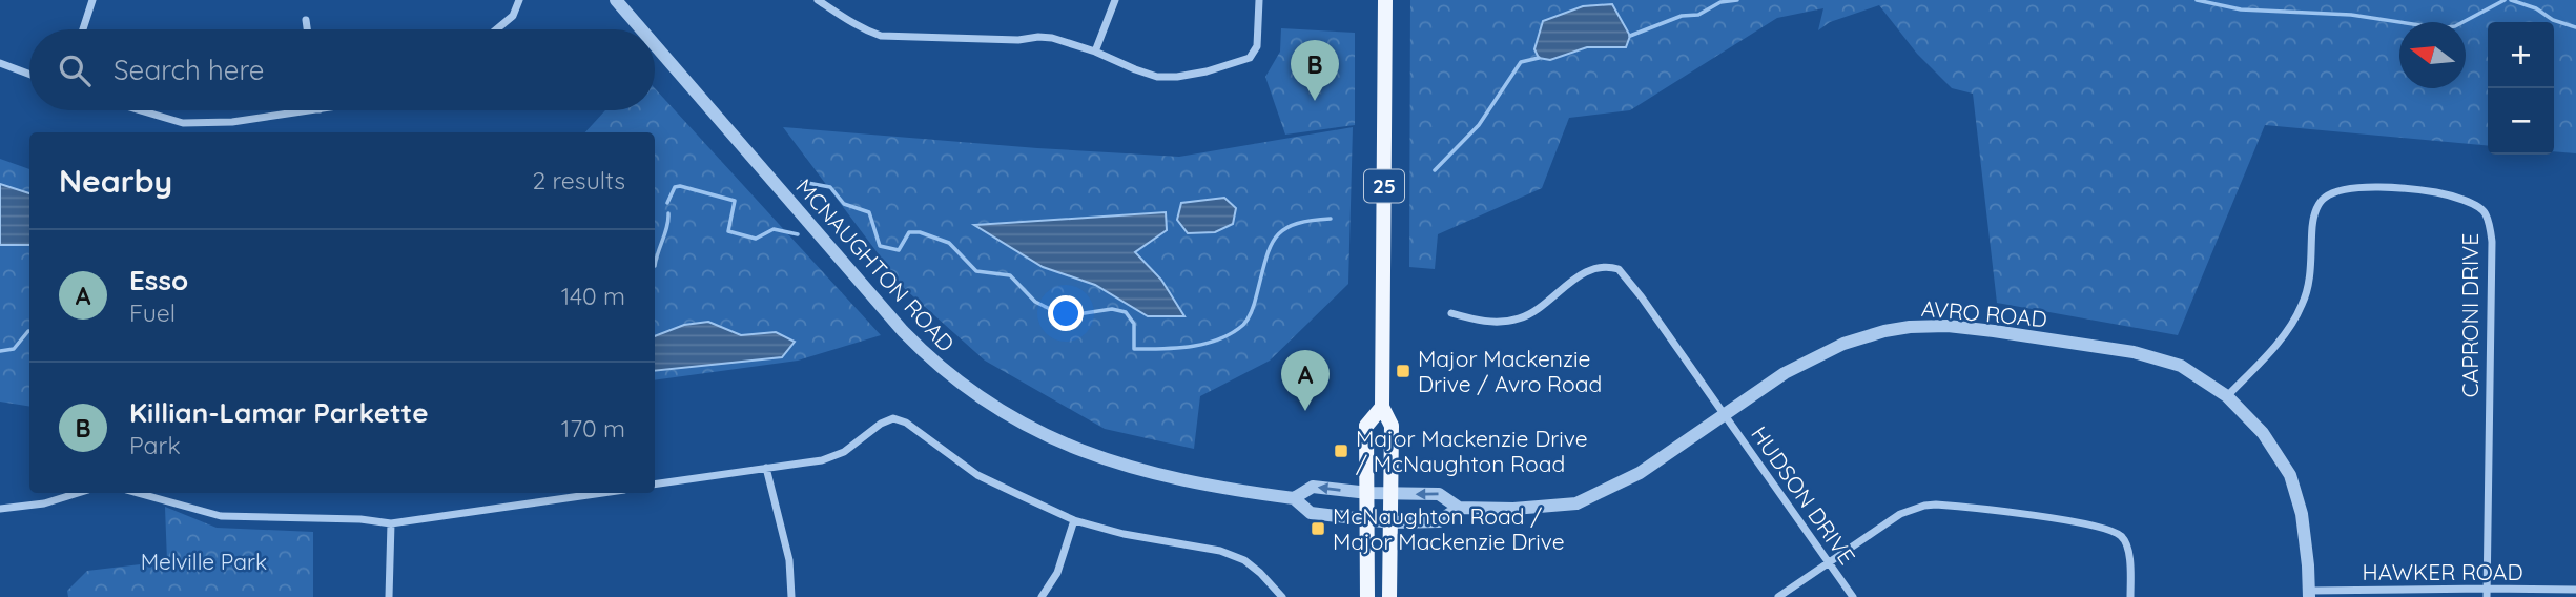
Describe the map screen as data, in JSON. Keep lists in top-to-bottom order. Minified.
{"streets":{"main road":["25"],"street":["MCNAUGHTON ROAD","AVRO ROAD","CAPRONI DRIVE","HUDSON DRIVE","HAWKER ROAD"]},"crossings":[["25","MCNAUGHTON ROAD"],["25","AVRO ROAD"],["MCNAUGHTON ROAD","AVRO ROAD"],["AVRO ROAD","CAPRONI DRIVE"],["AVRO ROAD","HUDSON DRIVE"],["AVRO ROAD","HAWKER ROAD"],["CAPRONI DRIVE","HAWKER ROAD"]],"parks":["Melville Park"],"places":{"transit":["Major Mackenzie Drive / Avro Road","Major Mackenzie Drive / McNaughton Road","McNaughton Road / Major Mackenzie Drive"]},"north":"left","page":{"map_buttons":["+","−"],"search":"Search here","pins":["B","A"],"heading":["Nearby","2 results"],"list":[{"mark":"A","name":"Esso","note":"Fuel","value":"140 m"},{"mark":"B","name":"Killian-Lamar Parkette","note":"Park","value":"170 m"}]}}
